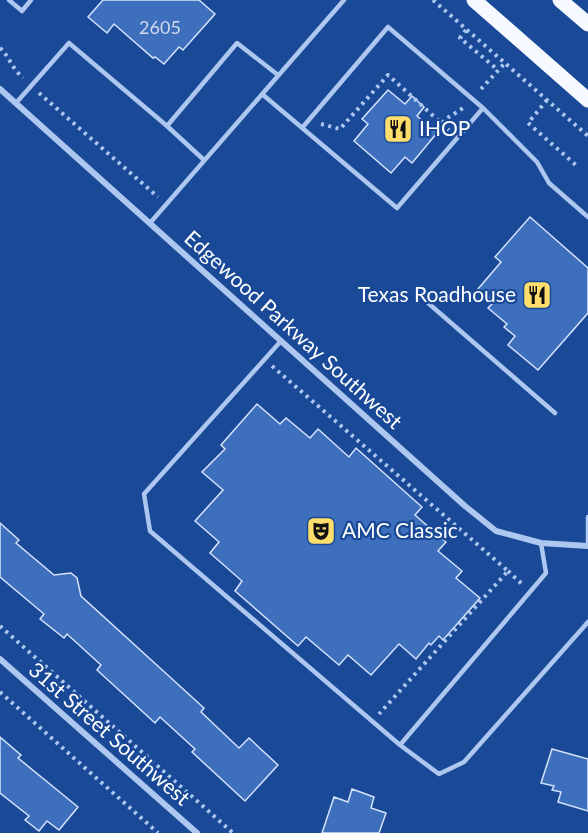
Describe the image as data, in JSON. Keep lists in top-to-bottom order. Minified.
{"streets":{"street":["Edgewood Parkway Southwest","31st Street Southwest"]},"places":{"restaurant":["IHOP","Texas Roadhouse"],"theatre":["AMC Classic"]},"house_numbers":["2605"]}
